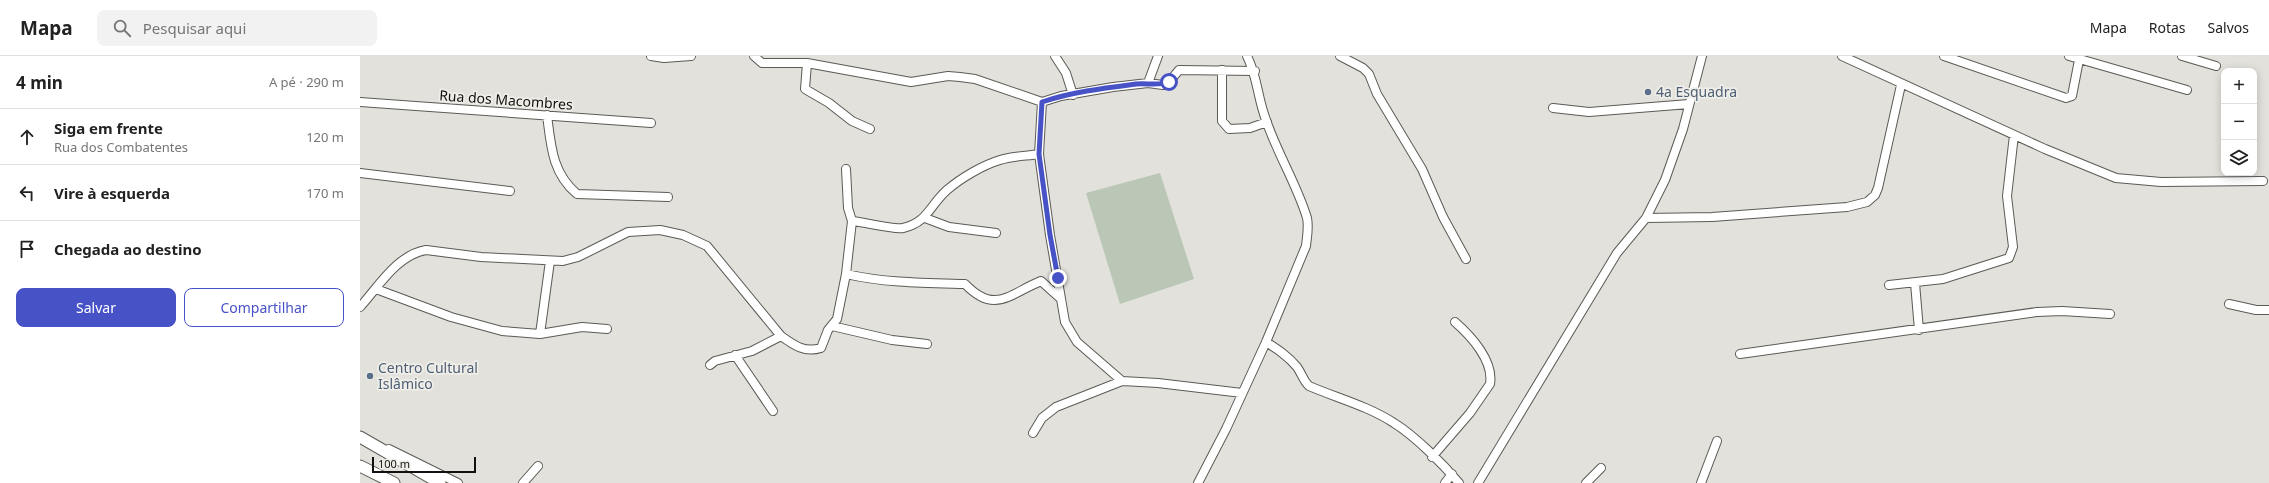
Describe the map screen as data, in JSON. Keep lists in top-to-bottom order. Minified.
{"streets":{"street":["Rua dos Macombres"]},"places":["4a Esquadra","Centro Cultural Islâmico"],"scale_bar":"100 m","page":{"header":"Mapa","search":"Pesquisar aqui","nav":["Mapa","Rotas","Salvos"],"heading":["4 min","A pé · 290 m"],"map_buttons":["+","−"],"list":[["Siga em frente","Rua dos Combatentes","120 m"],["Vire à esquerda","170 m"],"Chegada ao destino"],"buttons":["Salvar","Compartilhar"],"scale":"100 m"}}
